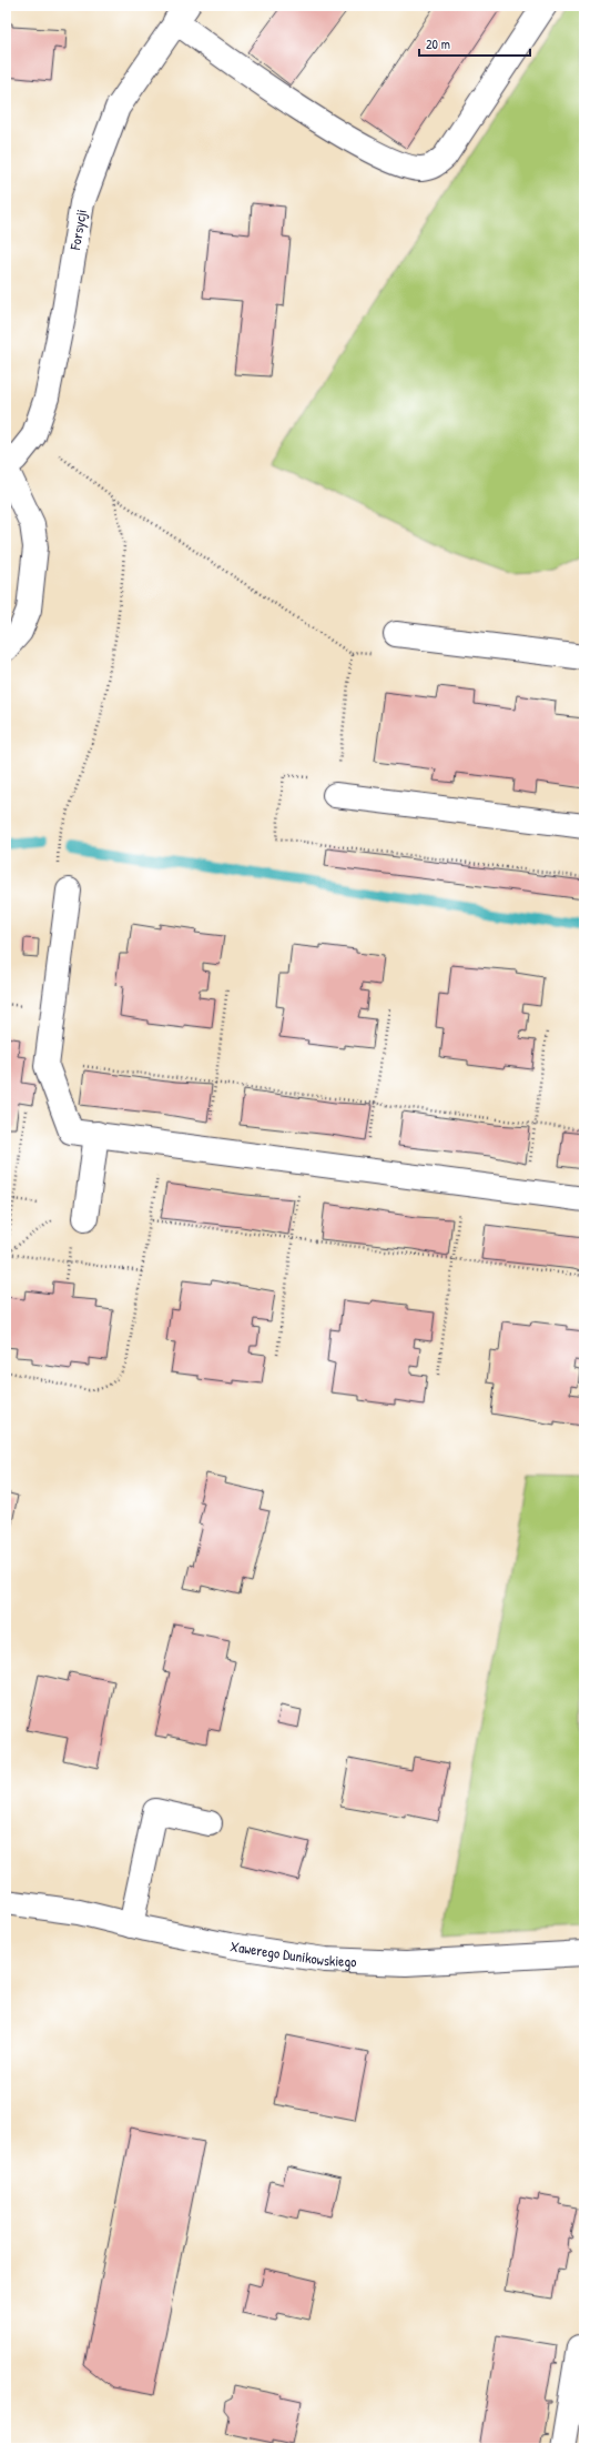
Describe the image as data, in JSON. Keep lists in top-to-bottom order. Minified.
{"streets":{"street":["Forsycji","Xawerego Dunikowskiego"]},"scale_bar":"20 m"}
